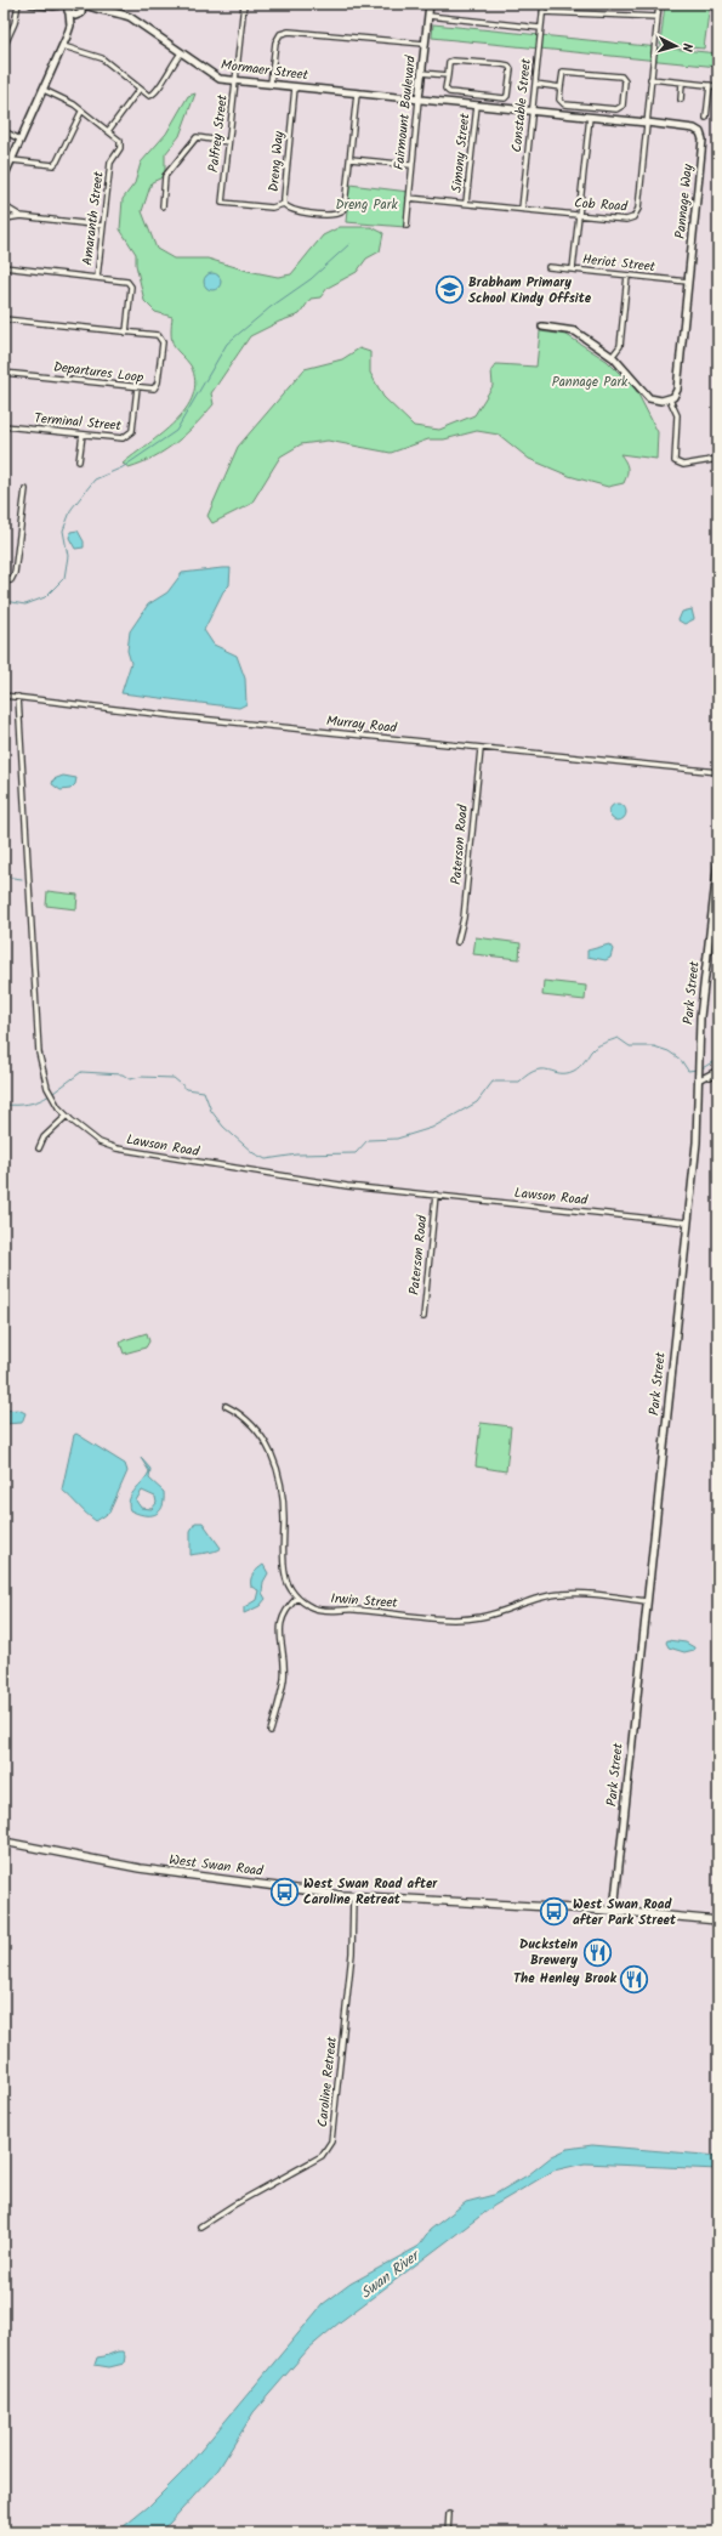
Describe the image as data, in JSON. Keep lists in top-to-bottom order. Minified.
{"streets":{"main road":["West Swan Road"],"street":["Mormaer Street","Constable Street","Fairmount Boulevard","Palfrey Street","Simony Street","Dreng Way","Pannage Way","Cob Road","Amaranth Street","Heriot Street","Departures Loop","Terminal Street","Murray Road","Paterson Road","Park Street","Lawson Road","Irwin Street","Caroline Retreat"]},"crossings":[["Mormaer Street","Fairmount Boulevard"],["Mormaer Street","Palfrey Street"],["Mormaer Street","Dreng Way"],["Mormaer Street","Pannage Way"],["Constable Street","Pannage Way"],["Constable Street","Cob Road"],["Fairmount Boulevard","Pannage Way"],["Fairmount Boulevard","Cob Road"],["Palfrey Street","Dreng Way"],["Simony Street","Pannage Way"],["Simony Street","Cob Road"],["Pannage Way","Cob Road"],["Pannage Way","Heriot Street"],["Departures Loop","Terminal Street"],["Murray Road","Paterson Road"],["Murray Road","Lawson Road"],["Paterson Road","Lawson Road"],["Park Street","Lawson Road"],["Park Street","Irwin Street"],["Park Street","West Swan Road"],["West Swan Road","Caroline Retreat"]],"water":["Swan River"],"parks":["Dreng Park","Pannage Park"],"places":{"school or university":["Brabham Primary School Kindy Offsite"],"bus stop":["West Swan Road after Caroline Retreat","West Swan Road after Park Street"],"restaurant":["Duckstein Brewery","The Henley Brook"]},"north":"right"}
